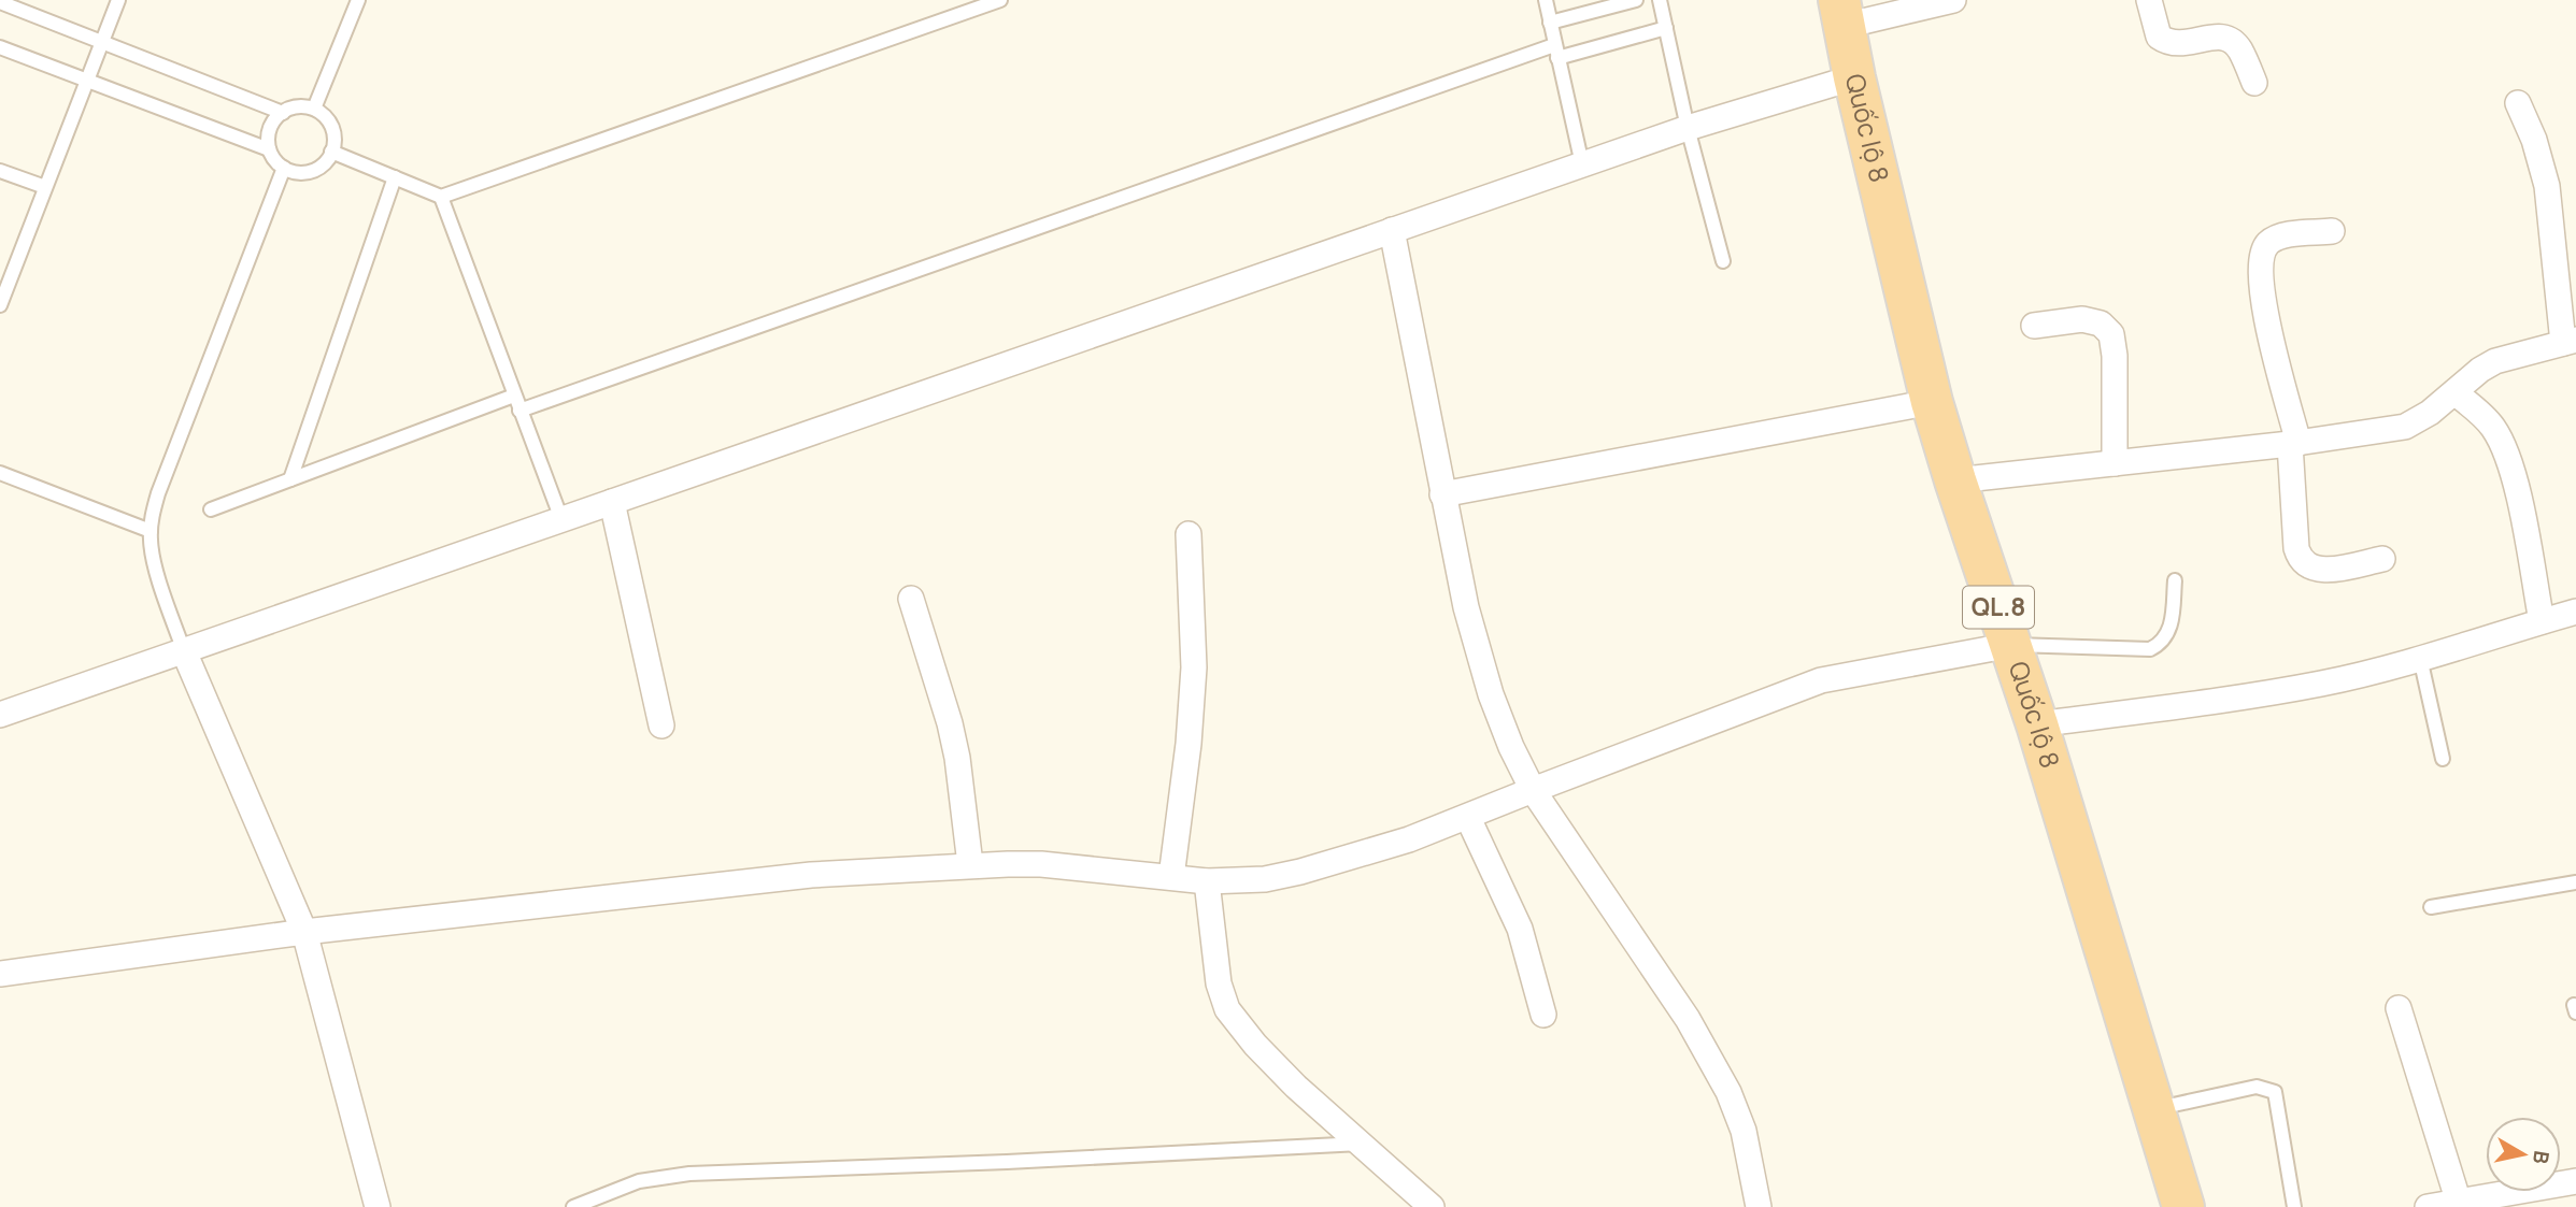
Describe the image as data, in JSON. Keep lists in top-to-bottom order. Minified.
{"streets":{"highway":["Quốc lộ 8","QL.8"]},"north":"right"}
